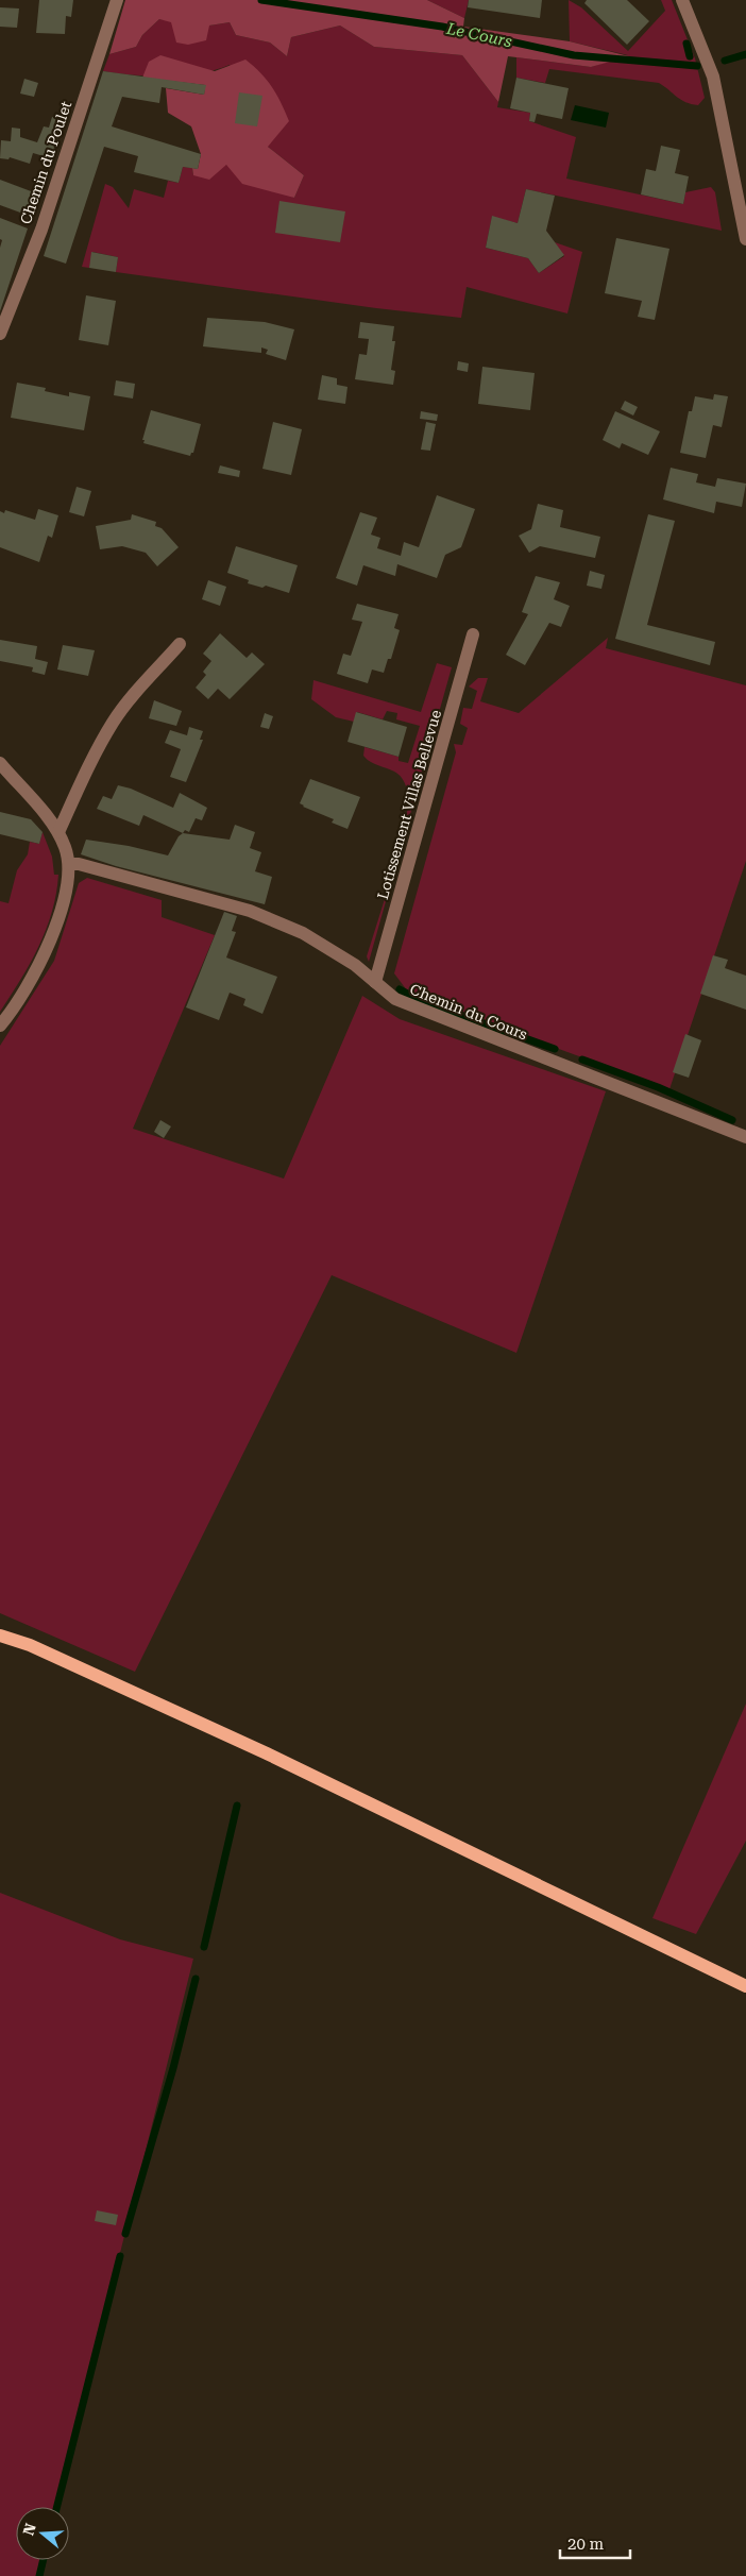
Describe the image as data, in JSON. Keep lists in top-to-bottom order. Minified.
{"streets":{"street":["Chemin du Poulet","Lotissement Villas Bellevue","Chemin du Cours"]},"crossings":[["Lotissement Villas Bellevue","Chemin du Cours"]],"water":["Le Cours"],"scale_bar":"20 m","north":"left"}
